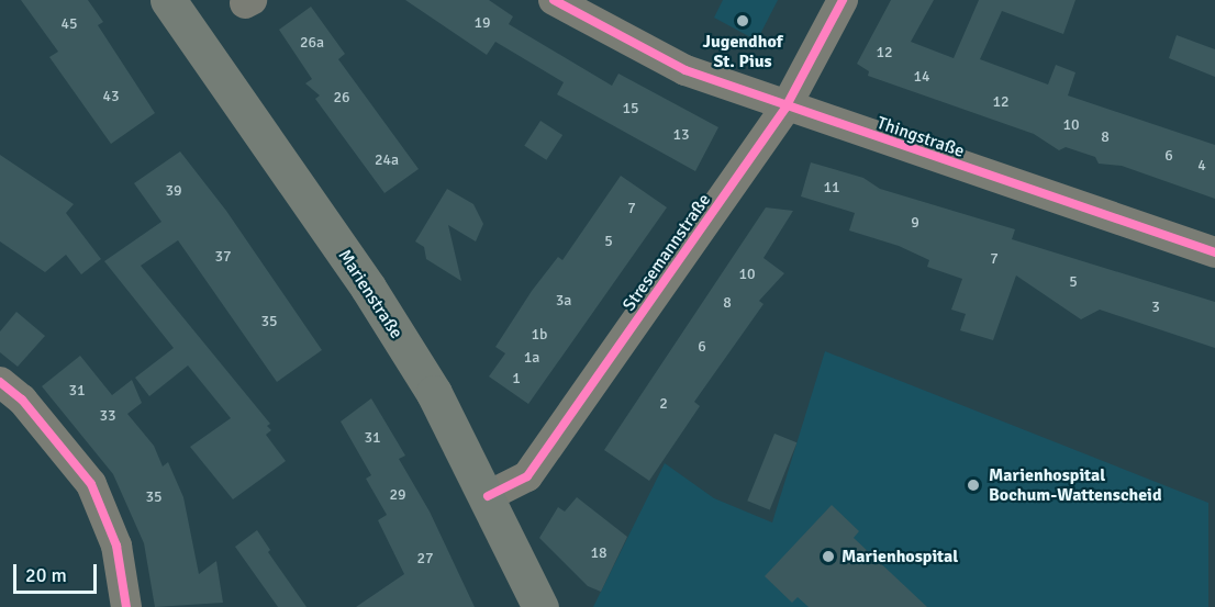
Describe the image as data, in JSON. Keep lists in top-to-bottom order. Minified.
{"streets":{"main road":["Marienstraße"],"street":["Thingstraße","Stresemannstraße"]},"crossings":[["Thingstraße","Stresemannstraße"],["Stresemannstraße","Marienstraße"]],"places":["Jugendhof St. Pius","Marienhospital Bochum-Wattenscheid","Marienhospital"],"house_numbers":["19","45","26a","12","14","43","26","12","15","10","13","8","6","24a","4","11","39","7","9","5","37","7","10","5","3a","8","3","35","1b","6","1a","1","31","2","33","31","29","35","18","27"],"scale_bar":"20 m"}
